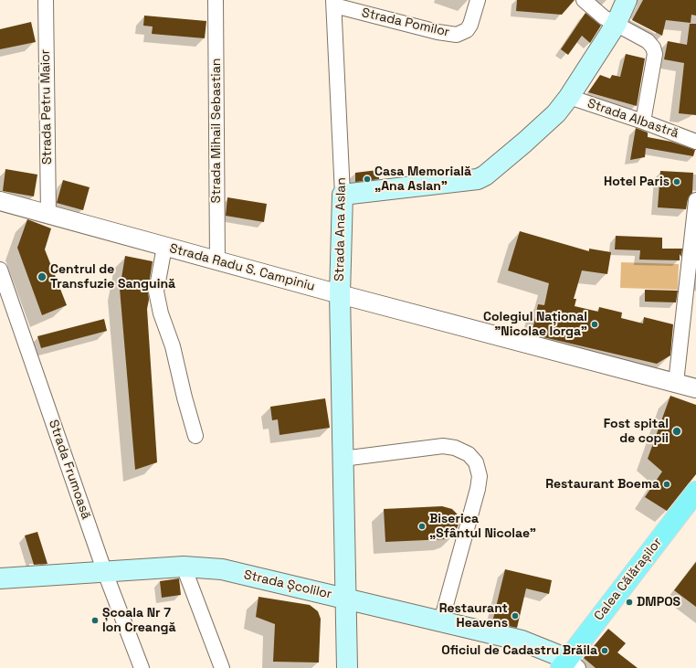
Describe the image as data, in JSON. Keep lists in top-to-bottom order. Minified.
{"streets":{"main road":["Strada Ana Aslan","Calea Călărașilor","Strada Școlilor"],"street":["Strada Pomilor","Strada Petru Maior","Strada Albastră","Strada Mihail Sebastian","Strada Radu S. Campiniu","Strada Frumoasă"]},"crossings":[["Strada Pomilor","Strada Ana Aslan"],["Strada Petru Maior","Strada Radu S. Campiniu"],["Strada Mihail Sebastian","Strada Radu S. Campiniu"],["Strada Ana Aslan","Strada Radu S. Campiniu"],["Strada Ana Aslan","Strada Școlilor"],["Strada Frumoasă","Strada Școlilor"],["Calea Călărașilor","Strada Școlilor"]],"places":["Casa Memorială „Ana Aslan”","Hotel Paris","Centrul de Transfuzie Sanguină","Colegiul Național \"Nicolae Iorga\"","Fost spital de copii","Restaurant Boema","Biserica „Sfântul Nicolae”","DMPOS","Restaurant Heavens","Școala Nr 7 Ion Creangă","Oficiul de Cadastru Brăila"]}
